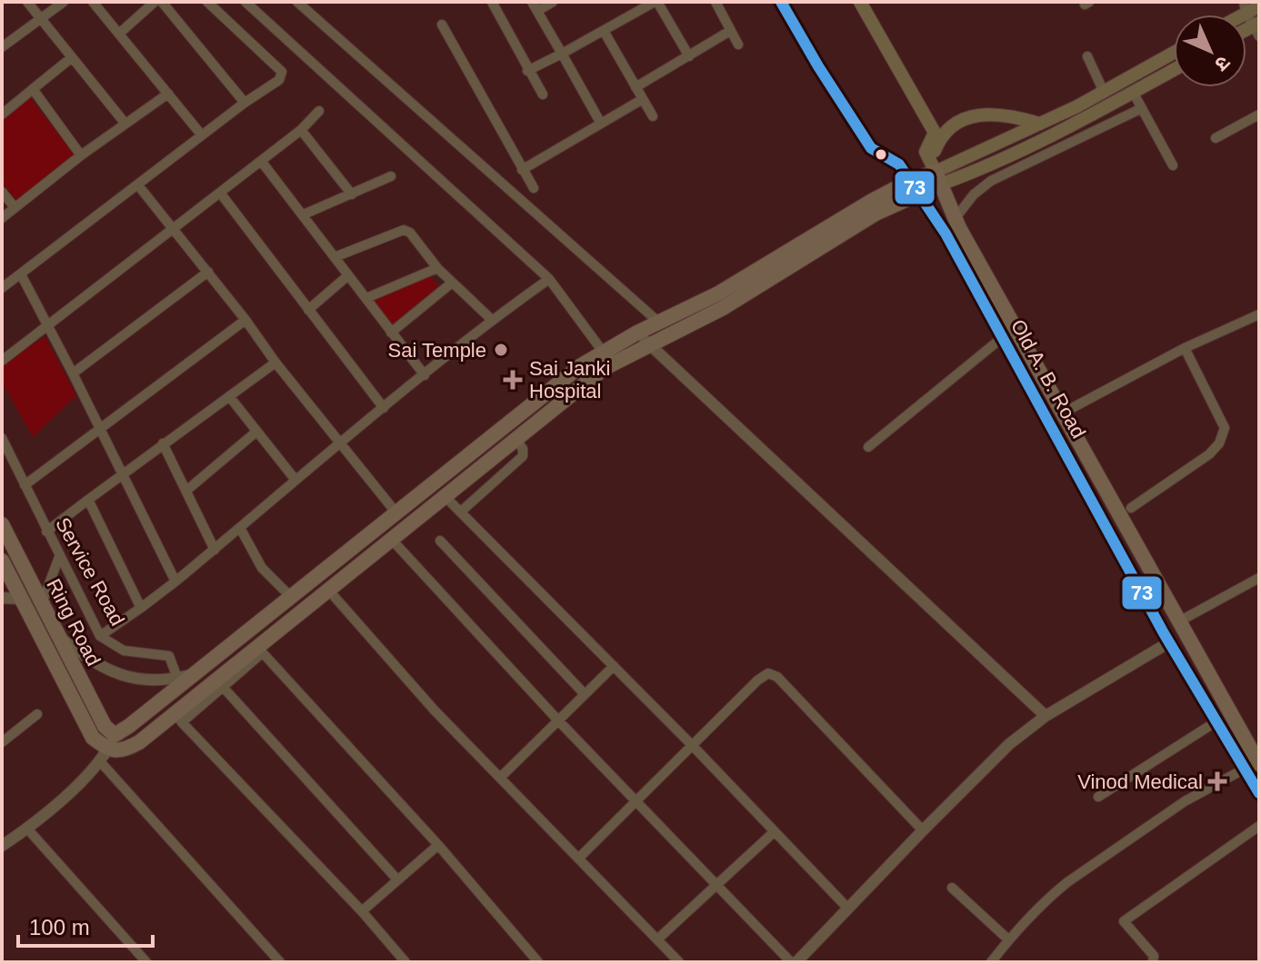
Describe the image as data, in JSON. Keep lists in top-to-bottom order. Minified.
{"streets":{"main road":["Old A. B. Road","Ring Road"],"street":["Service Road"]},"places":{"other":["Sai Temple"],"health":["Sai Janki Hospital","Vinod Medical"]},"lines":["transit line 73"],"scale_bar":"100 m","north":"bottom right"}
